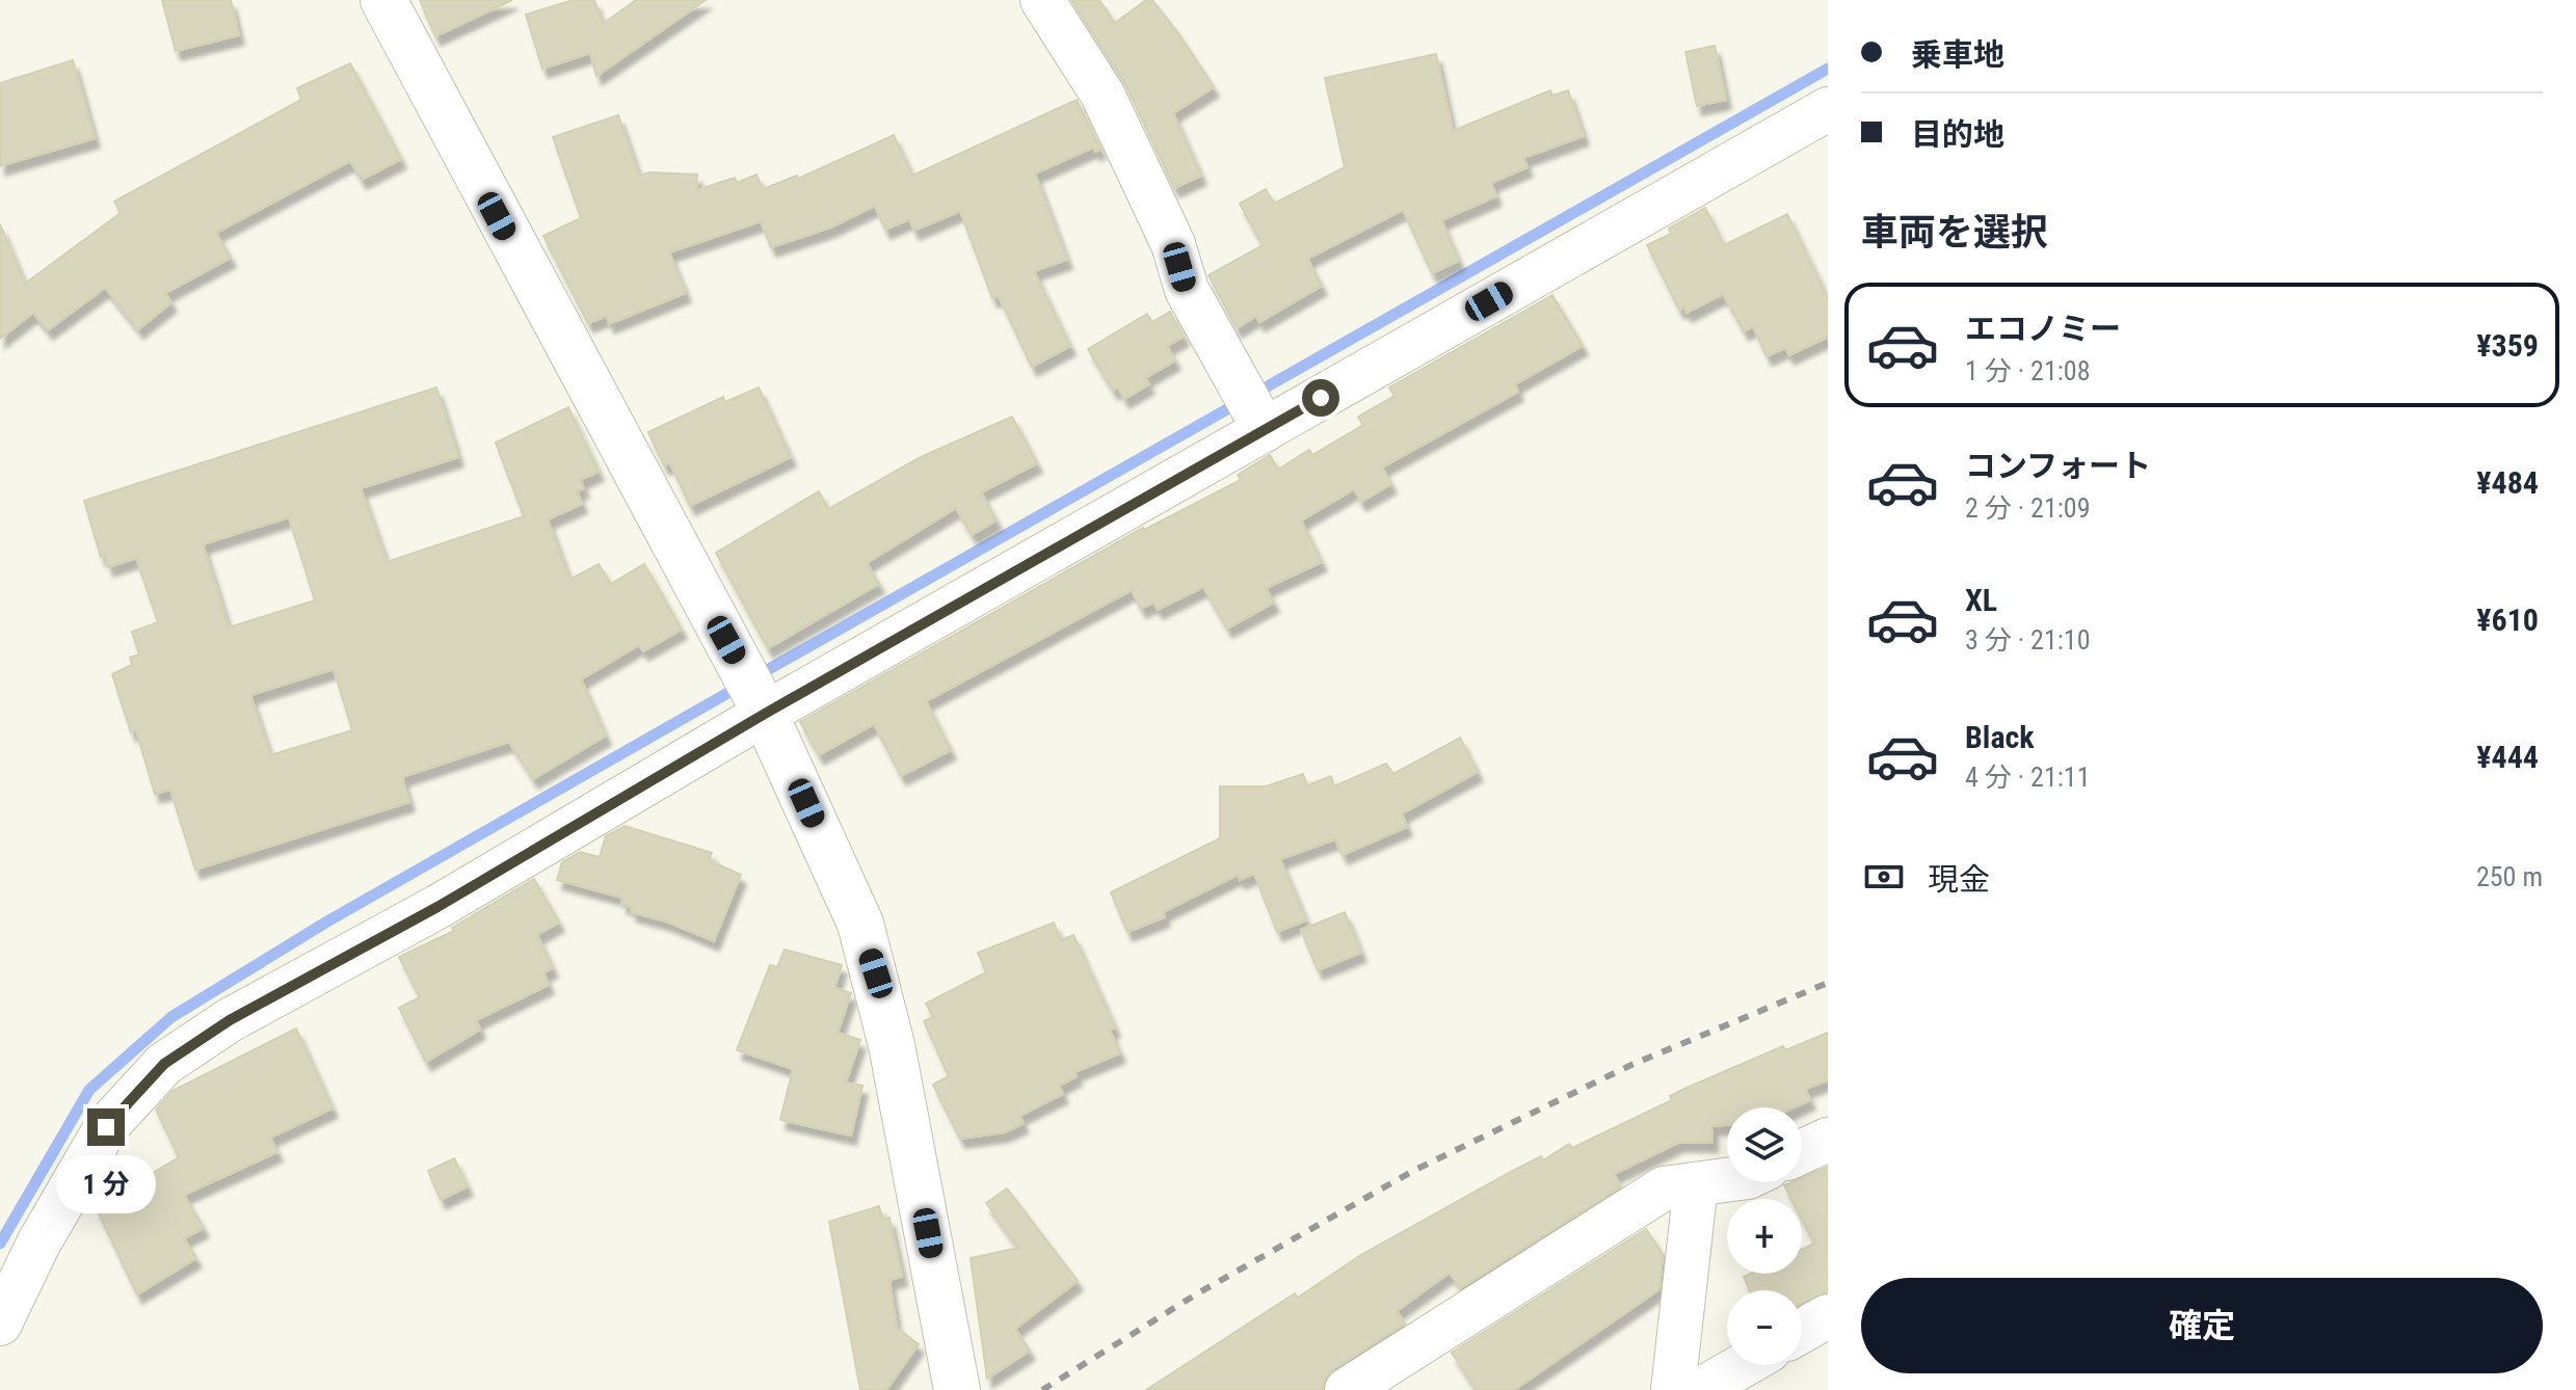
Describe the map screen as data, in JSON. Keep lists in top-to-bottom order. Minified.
{"page":{"banner":["乗車地","目的地"],"heading":"車両を選択","list":[{"name":"エコノミー","note":"1 分 · 21:08","value":"¥359"},{"name":"コンフォート","note":"2 分 · 21:09","value":"¥484"},{"name":"XL","note":"3 分 · 21:10","value":"¥610"},{"name":"Black","note":"4 分 · 21:11","value":"¥444"}],"pay":["現金","250 m"],"map_buttons":["+","−"],"bubble":"1 分","buttons":"確定"}}
